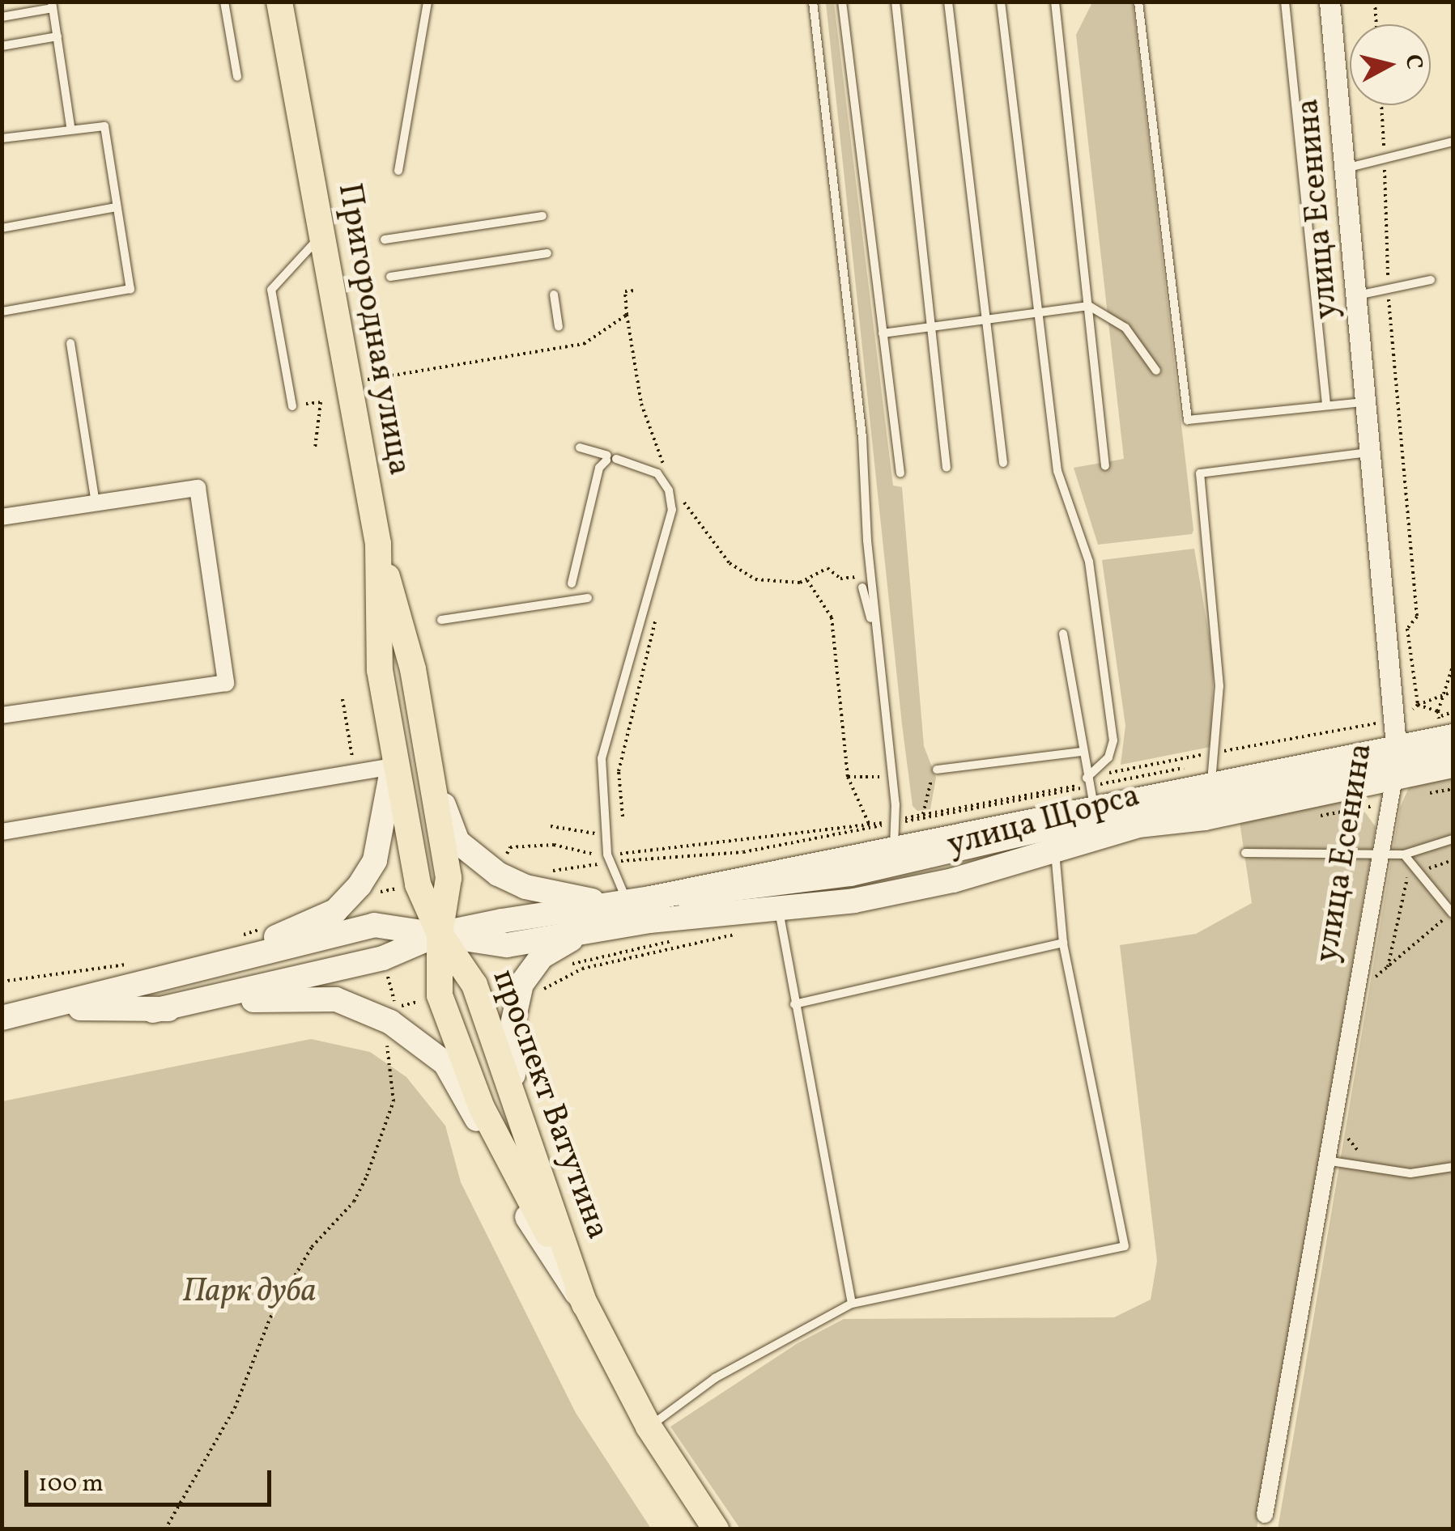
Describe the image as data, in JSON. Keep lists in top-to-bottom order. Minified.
{"streets":{"main road":["Пригородная улица","улица Щорса","проспект Ватутина"],"street":["улица Есенина"]},"crossings":[["улица Есенина","улица Щорса"],["Пригородная улица","проспект Ватутина"],["улица Щорса","проспект Ватутина"]],"parks":["Парк дуба"],"scale_bar":"100 m","north":"right"}
